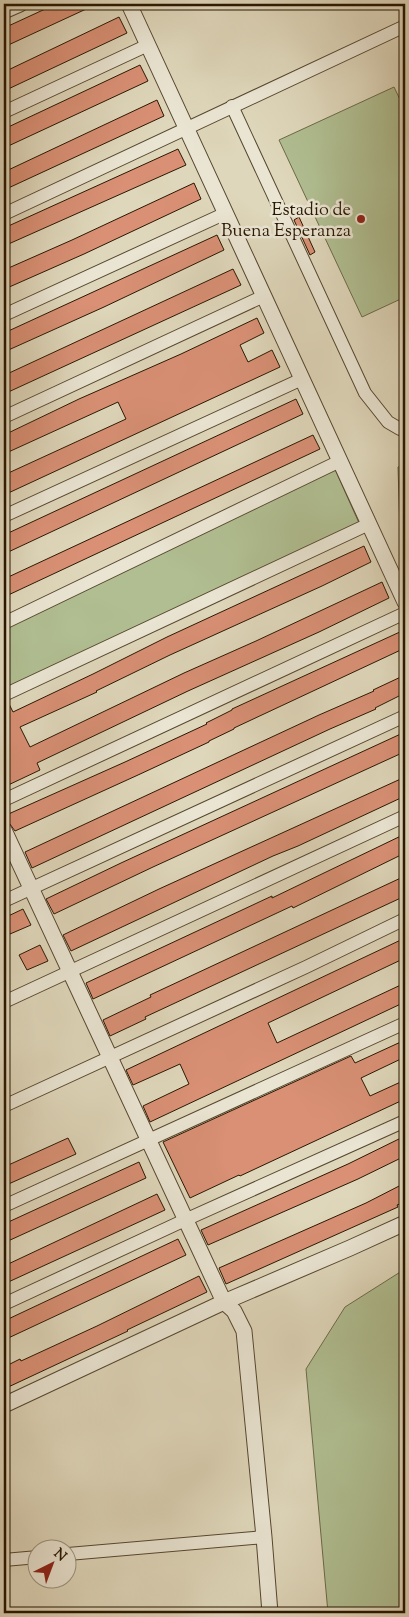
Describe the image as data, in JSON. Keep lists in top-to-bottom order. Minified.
{"places":["Estadio de Buena Esperanza"],"north":"top right"}
